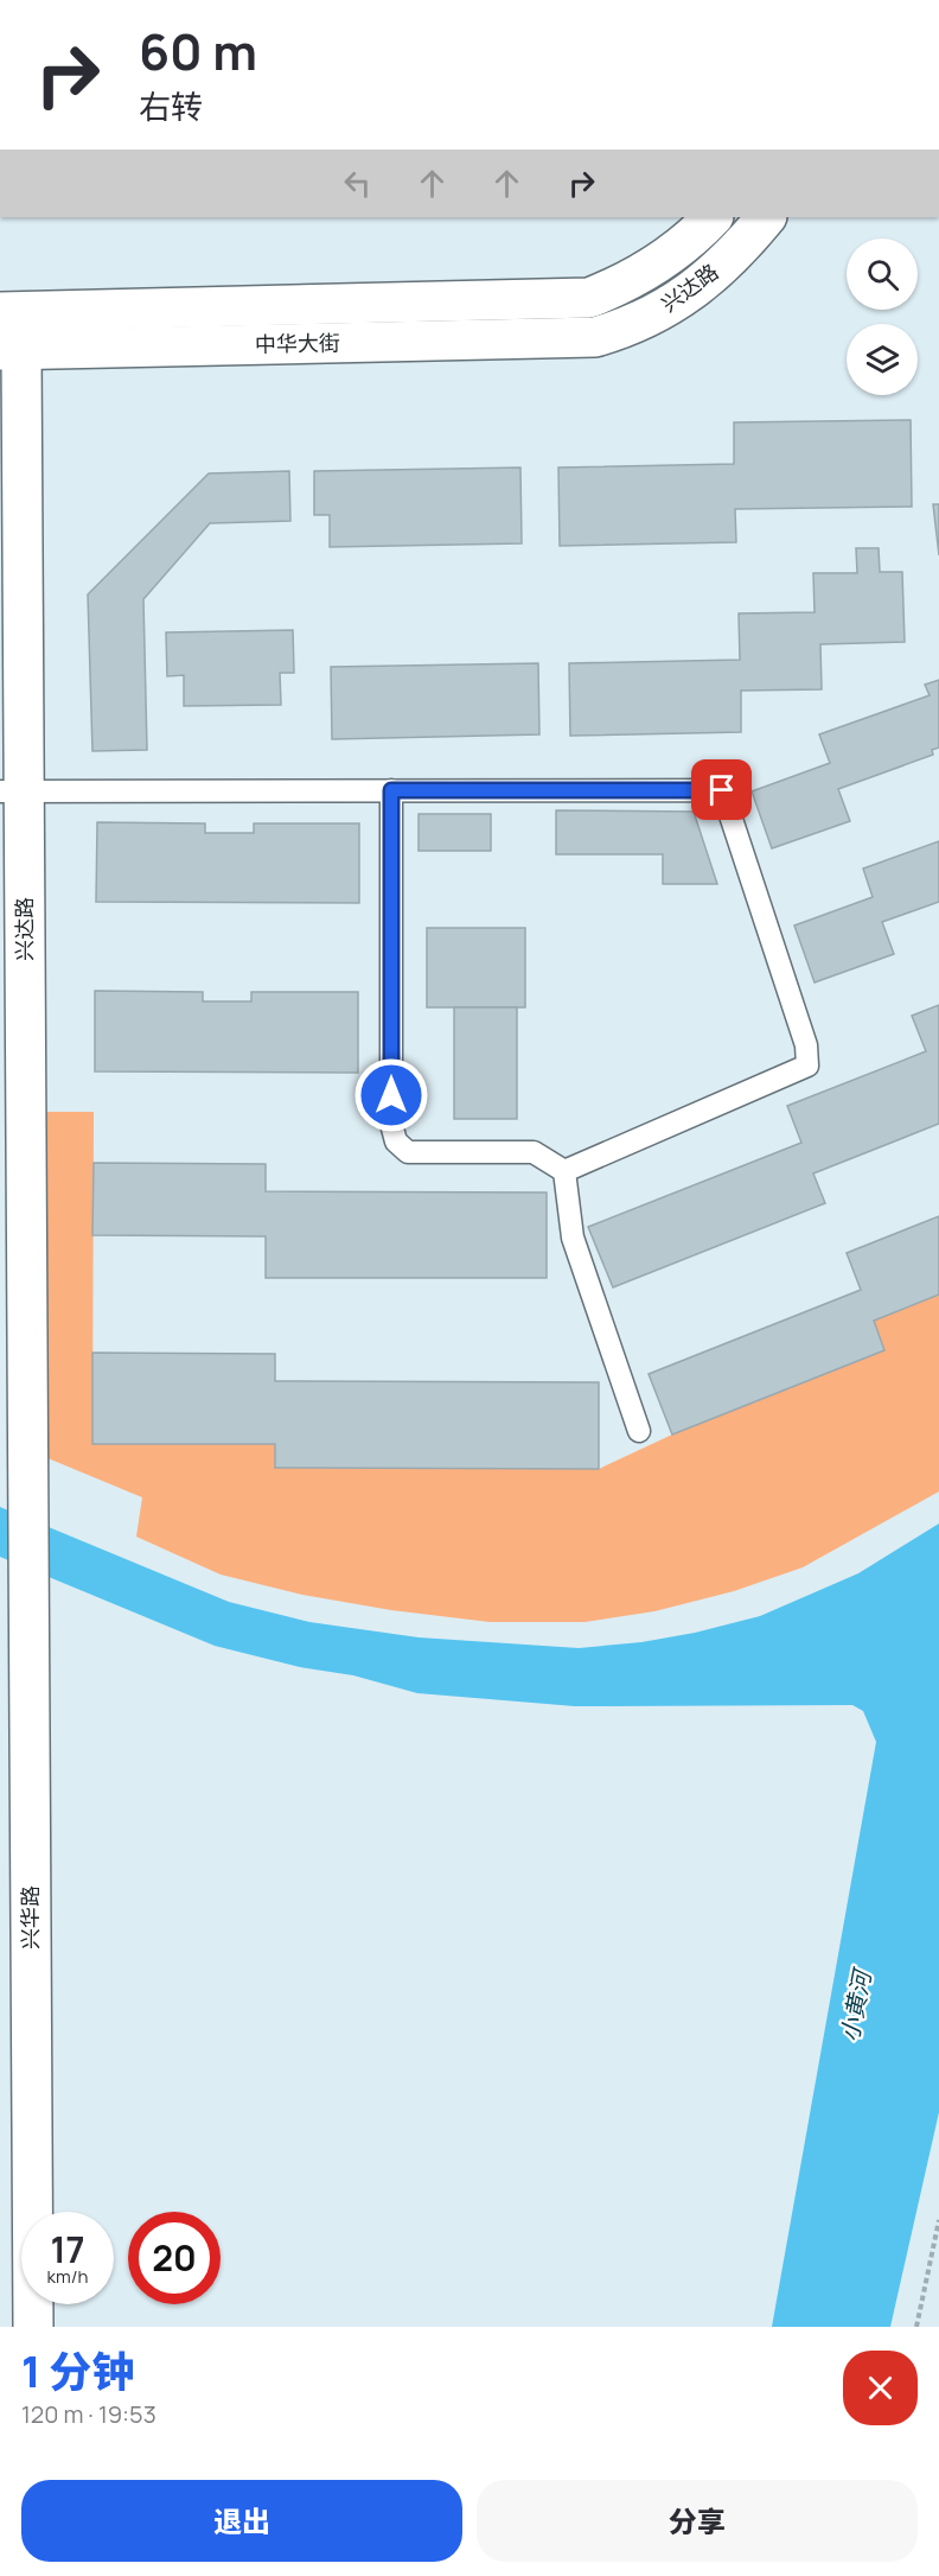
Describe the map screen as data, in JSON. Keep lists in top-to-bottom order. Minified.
{"streets":{"street":["兴达路","中华大街","兴华路"]},"crossings":[["兴达路","中华大街"],["兴达路","兴华路"]],"water":["小黄河"],"page":{"turn":["60 m","右转"],"speed":"17 km/h","limit":"20","heading":["1 分钟","120 m · 19:53"],"buttons":["退出","分享"]}}
